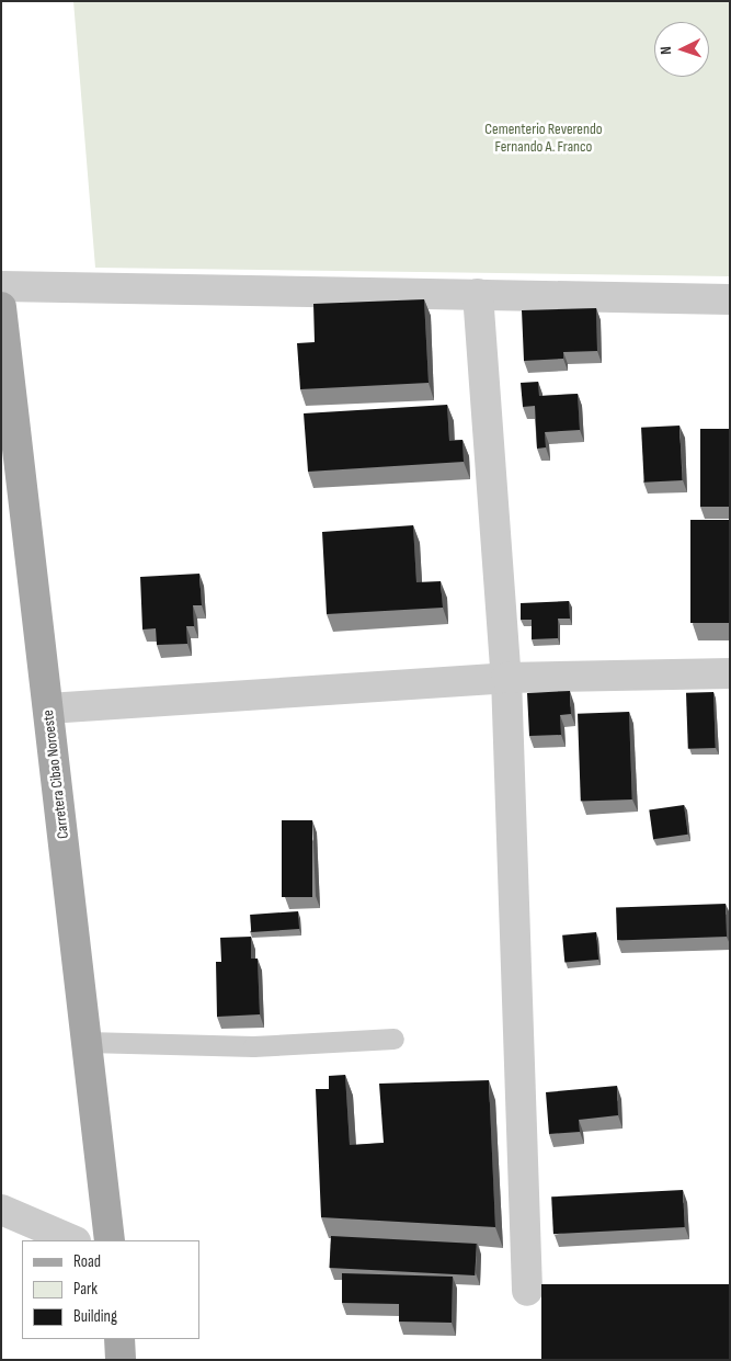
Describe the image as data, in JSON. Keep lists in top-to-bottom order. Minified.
{"streets":{"main road":["Carretera Cibao Noroeste"]},"parks":["Cementerio Reverendo Fernando A. Franco"],"legend":["Road","Park","Building"],"north":"left"}
